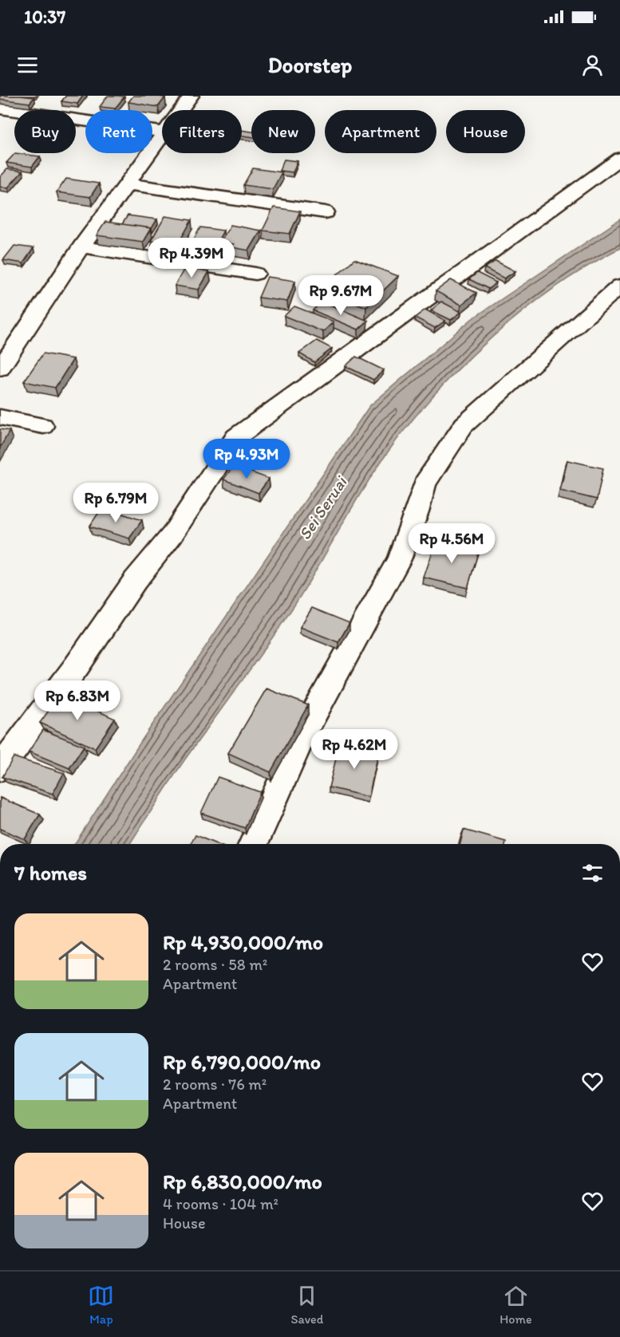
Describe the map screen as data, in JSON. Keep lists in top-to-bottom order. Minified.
{"water":["Sei Seruai"],"page":{"status":"10:37","header":"Doorstep","chip":["Buy","Rent","Filters","New","Apartment","House"],"price":["Rp 4.39M","Rp 9.67M","Rp 4.93M","Rp 6.79M","Rp 4.56M","Rp 6.83M","Rp 4.62M"],"heading":"7 homes","list":[{"name":"Rp 4,930,000/mo","note":"2 rooms · 58 m² · Apartment"},{"name":"Rp 6,790,000/mo","note":"2 rooms · 76 m² · Apartment"},{"name":"Rp 6,830,000/mo","note":"4 rooms · 104 m² · House"}],"tabs":["Map","Saved","Home"]}}
